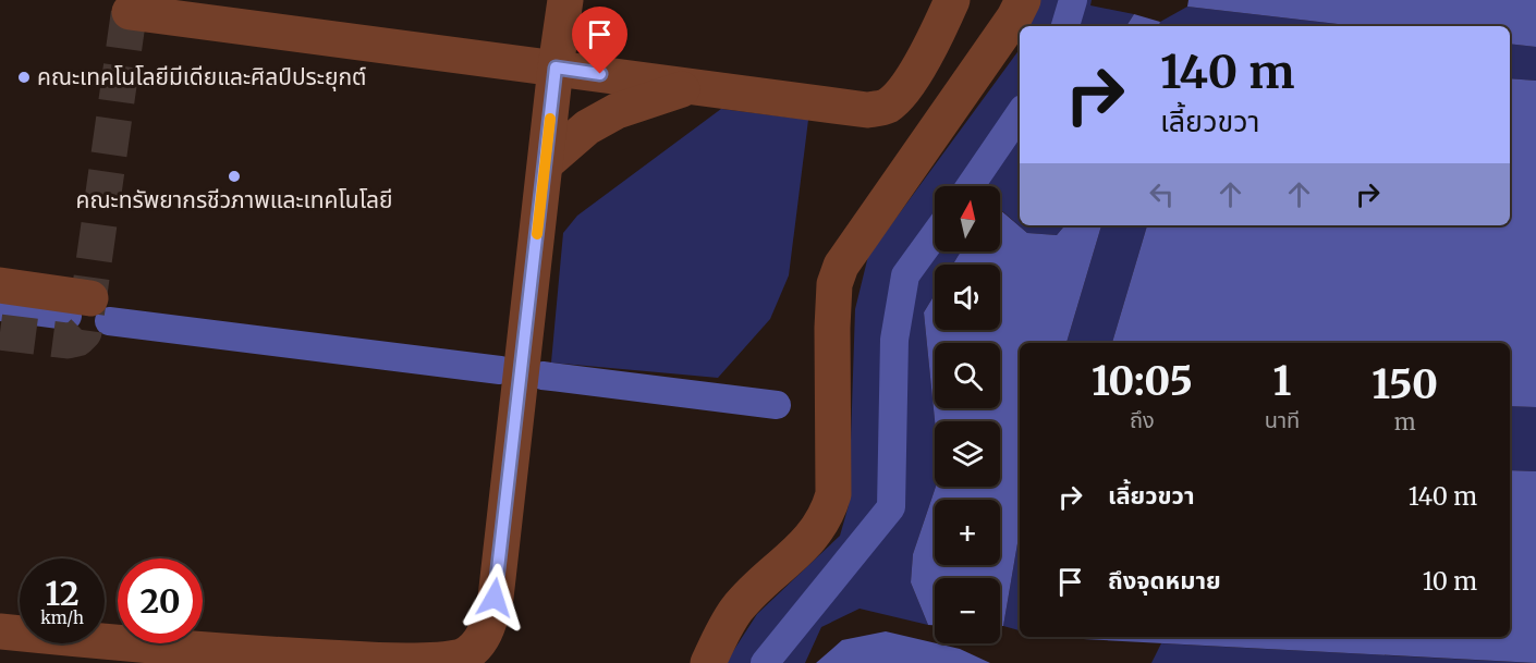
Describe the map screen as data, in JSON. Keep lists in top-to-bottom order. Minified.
{"places":["คณะเทคโนโลยีมีเดียและศิลป์ประยุกต์","คณะทรัพยากรชีวภาพและเทคโนโลยี"],"north":"top","page":{"turn":["140 m","เลี้ยวขวา"],"map_buttons":["+","−"],"eta":["10:05","ถึง","1","นาที","150","m"],"list":[{"name":"เลี้ยวขวา","value":"140 m"},{"name":"ถึงจุดหมาย","value":"10 m"}],"speed":"12 km/h","limit":"20"}}
